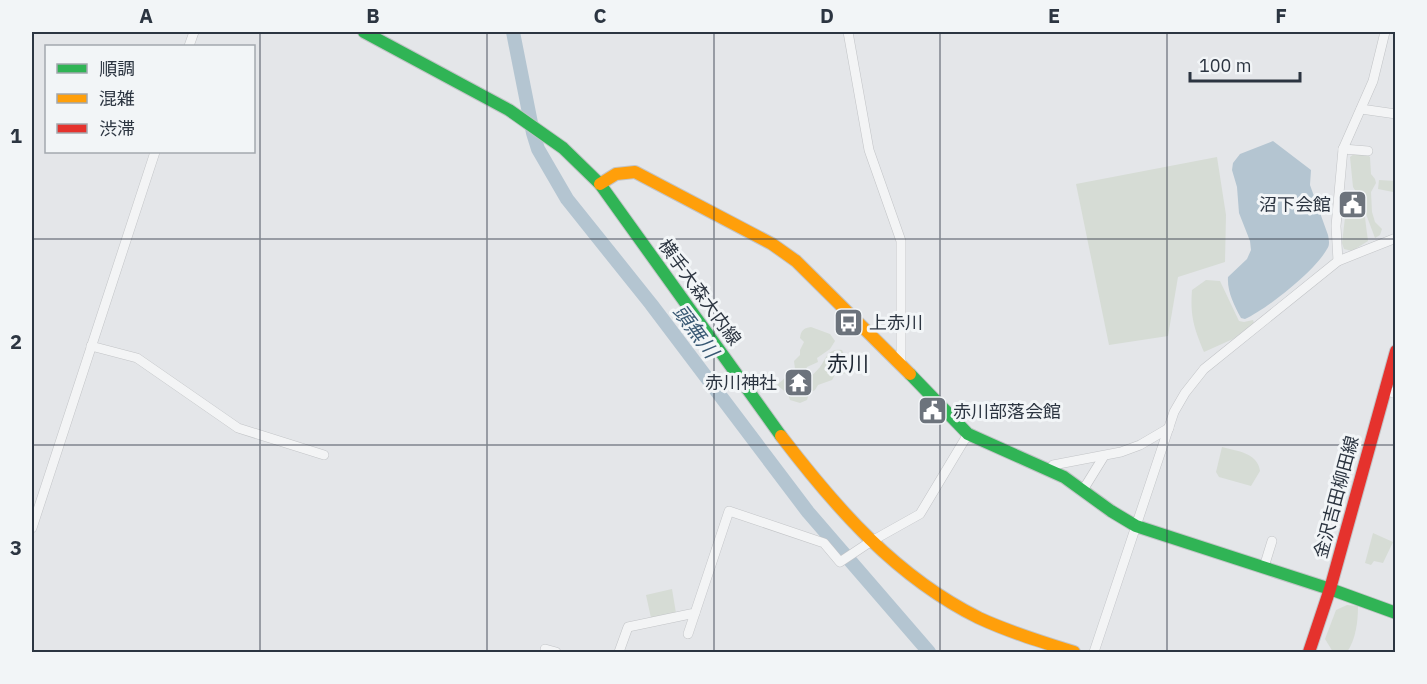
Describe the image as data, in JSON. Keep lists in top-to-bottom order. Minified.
{"streets":{"main road":["横手大森大内線","金沢吉田柳田線"]},"districts":["赤川"],"water":["頭無川"],"places":{"public building":["沼下会館","赤川部落会館"],"bus stop":["上赤川"],"temple":["赤川神社"]},"legend":["順調","混雑","渋滞"],"scale_bar":"100 m","grid":{"columns":["A","B","C","D","E","F"],"rows":["1","2","3"]}}
